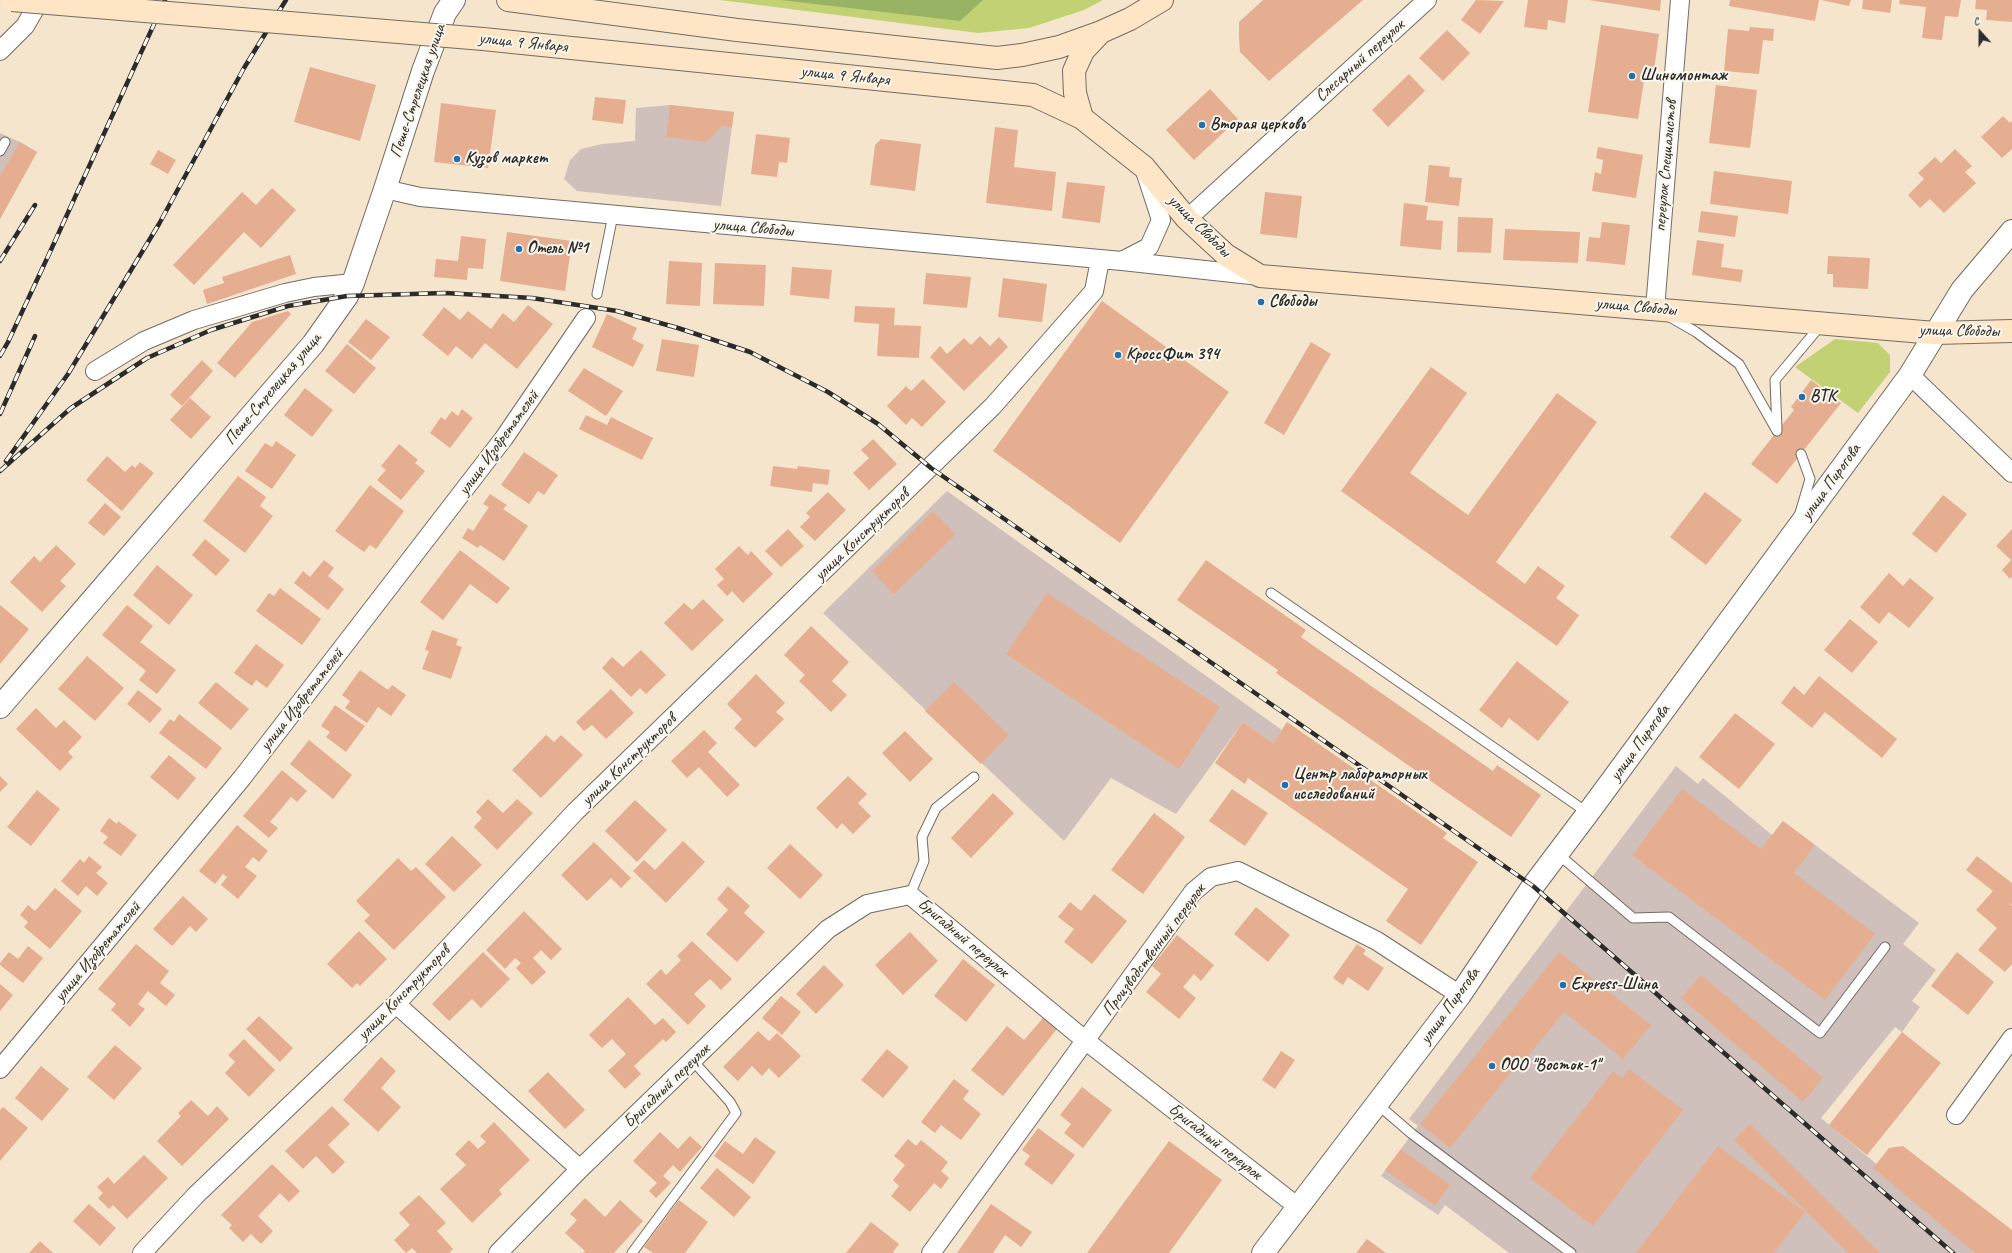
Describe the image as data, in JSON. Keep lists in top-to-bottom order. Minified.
{"streets":{"main road":["улица 9 Января","улица Свободы"],"street":["Слесарный переулок","Пеше-Стрелецкая улица","переулок Специалистов","улица Изобретателей","улица Пирогова","улица Конструкторов","Бригадный переулок","Производственный переулок"]},"crossings":[["улица 9 Января","улица Свободы"],["Слесарный переулок","улица Свободы"],["Пеше-Стрелецкая улица","улица Свободы"],["переулок Специалистов","улица Свободы"],["улица Свободы","улица Пирогова"],["улица Свободы","улица Конструкторов"],["улица Пирогова","Бригадный переулок"],["улица Пирогова","Производственный переулок"],["Бригадный переулок","Производственный переулок"]],"places":["Шиномонтаж","Вторая церковь","Кузов маркет","Отель №1","Свободы","КроссФит 394","ВТК","Центр лабораторных исследований","Express-Шина","ООО \"Восток-1\""],"north":"top"}
